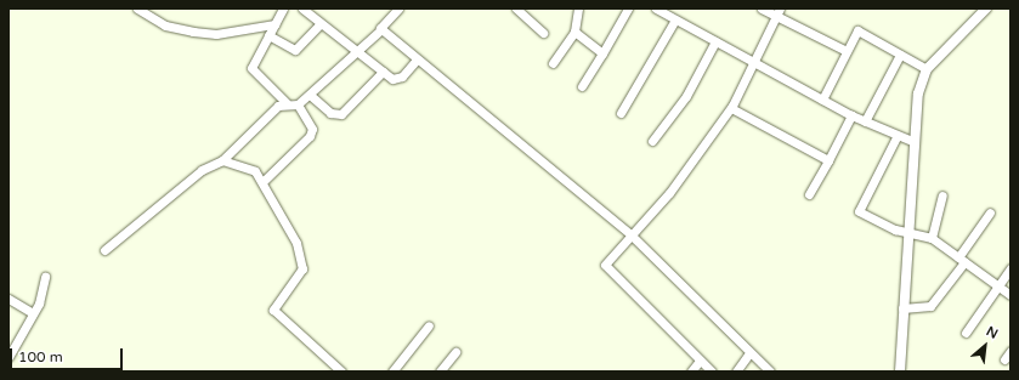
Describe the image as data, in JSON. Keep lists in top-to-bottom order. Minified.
{"scale_bar":"100 m","north":"top right"}
